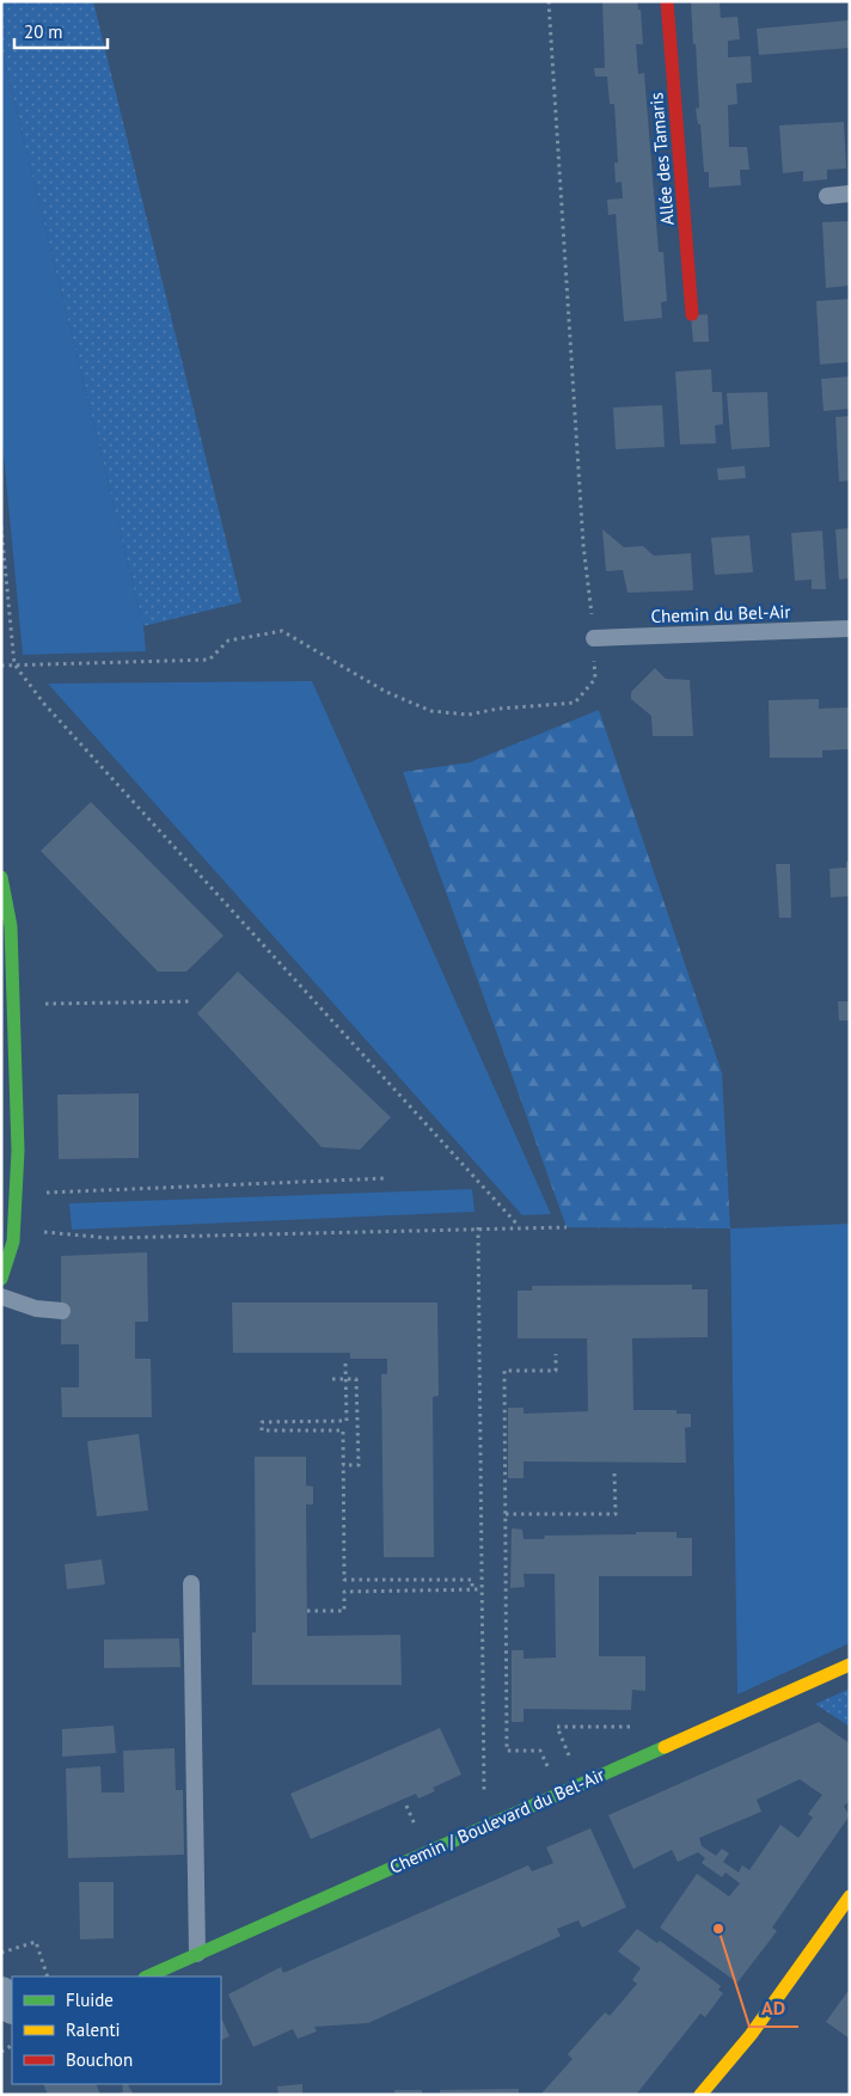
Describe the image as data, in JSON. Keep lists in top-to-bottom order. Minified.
{"streets":{"street":["Allée des Tamaris","Chemin / Boulevard du Bel-Air"],"lane":["Chemin du Bel-Air"]},"places":["AD"],"legend":["Fluide","Ralenti","Bouchon"],"scale_bar":"20 m"}
